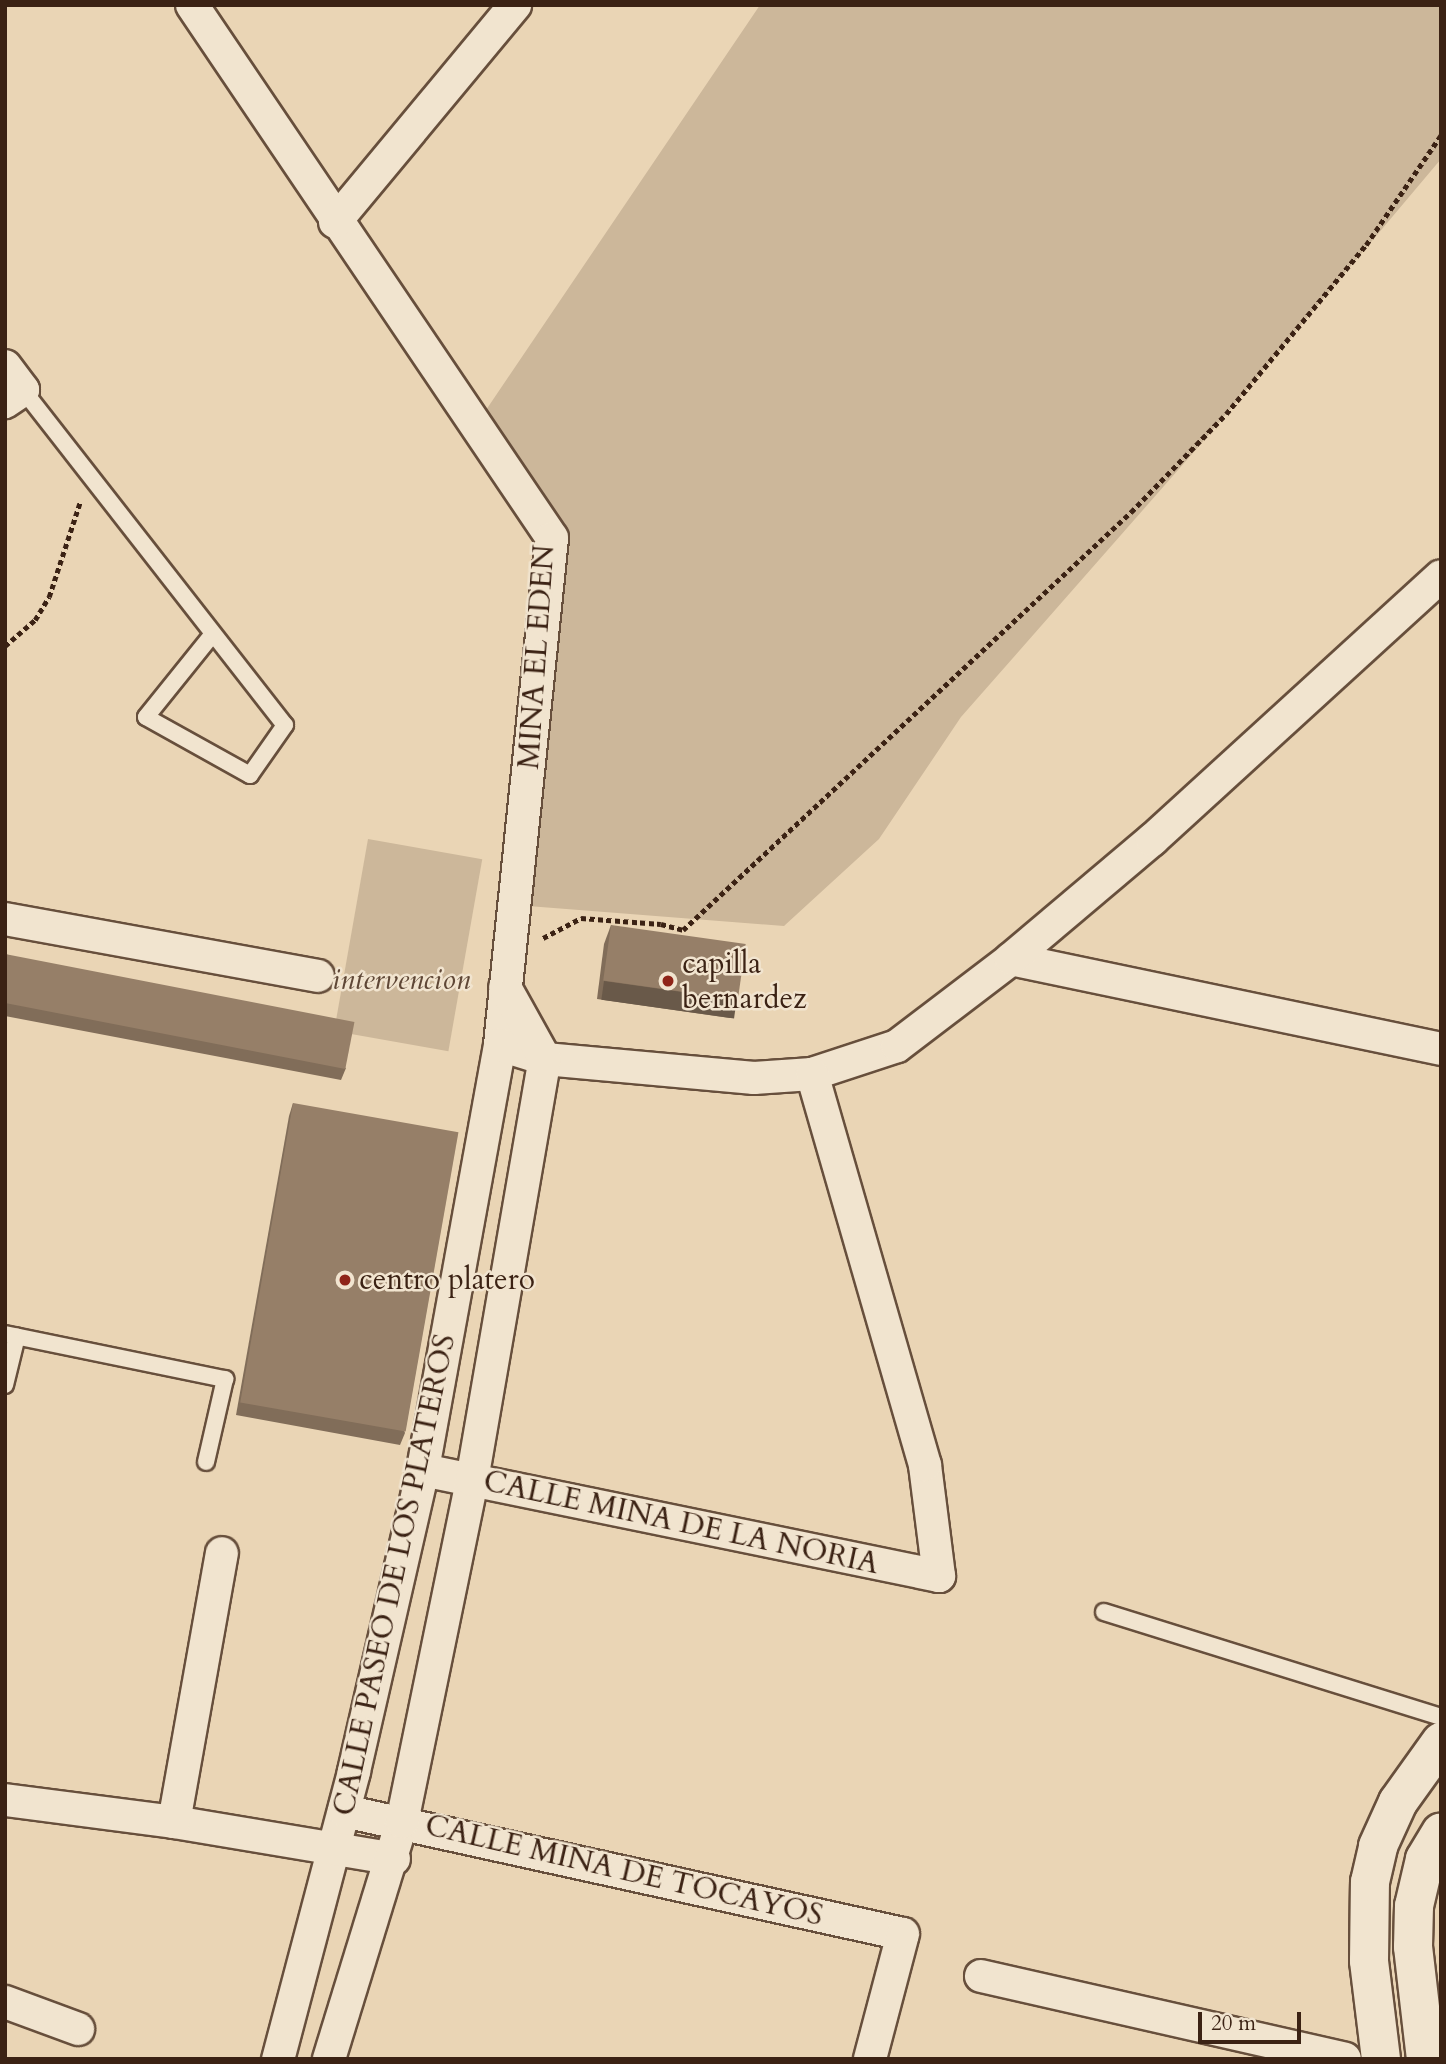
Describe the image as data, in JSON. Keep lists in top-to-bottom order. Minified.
{"streets":{"street":["MINA EL EDEN","CALLE MINA DE LA NORIA","CALLE PASEO DE LOS PLATEROS","CALLE MINA DE TOCAYOS"]},"crossings":[["MINA EL EDEN","CALLE PASEO DE LOS PLATEROS"],["CALLE MINA DE LA NORIA","CALLE PASEO DE LOS PLATEROS"],["CALLE PASEO DE LOS PLATEROS","CALLE MINA DE TOCAYOS"]],"parks":["intervencion"],"places":["capilla bernardez","centro platero"],"scale_bar":"20 m"}
